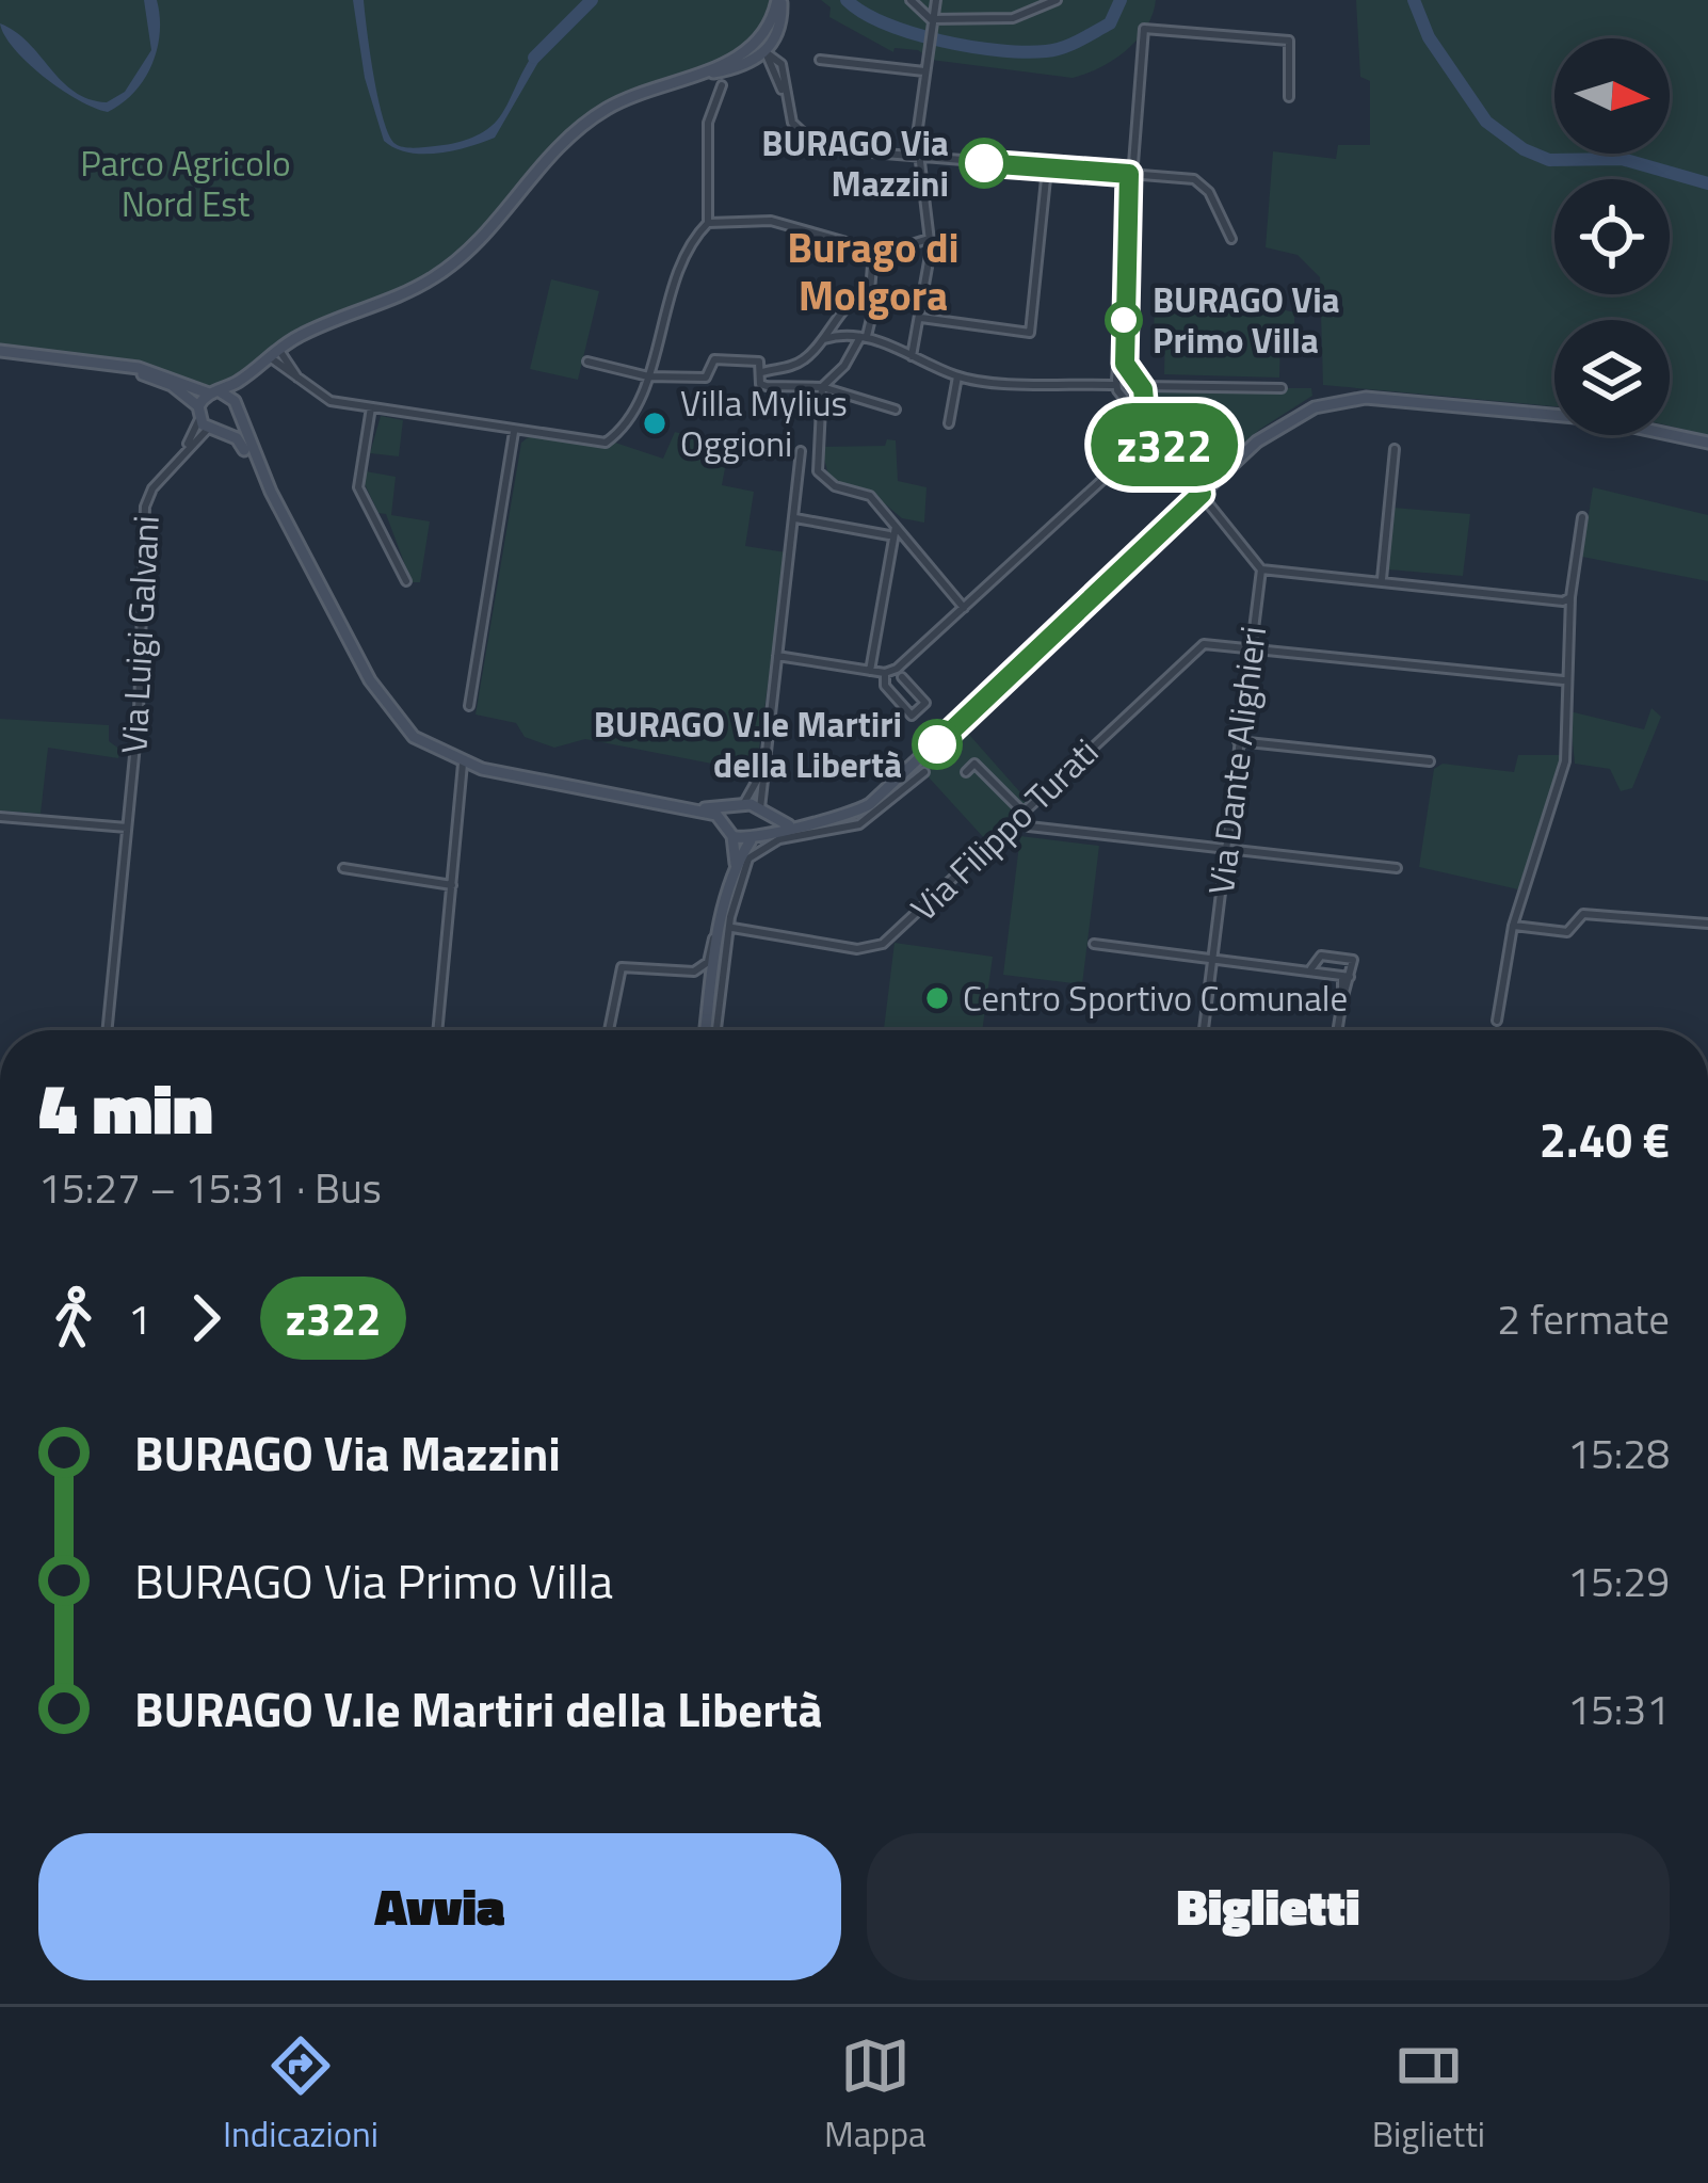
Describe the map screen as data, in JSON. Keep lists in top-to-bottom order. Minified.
{"streets":{"street":["Via Luigi Galvani","Via Dante Alighieri","Via Filippo Turati"]},"crossings":[["Via Dante Alighieri","Via Filippo Turati"]],"districts":["Burago di Molgora"],"parks":["Parco Agricolo Nord Est"],"places":["BURAGO Via Mazzini","BURAGO Via Primo Villa","Villa Mylius Oggioni","BURAGO V.le Martiri della Libertà","Centro Sportivo Comunale"],"lines":["bus line z322"],"north":"right","page":{"on_map":"z322","heading":["4 min","15:27 – 15:31 · Bus","2.40 €"],"legs":["1","z322","2 fermate"],"list":[{"name":"BURAGO Via Mazzini","value":"15:28"},{"name":"BURAGO Via Primo Villa","value":"15:29"},{"name":"BURAGO V.le Martiri della Libertà","value":"15:31"}],"buttons":["Avvia","Biglietti"],"tabs":["Indicazioni","Mappa","Biglietti"]}}
